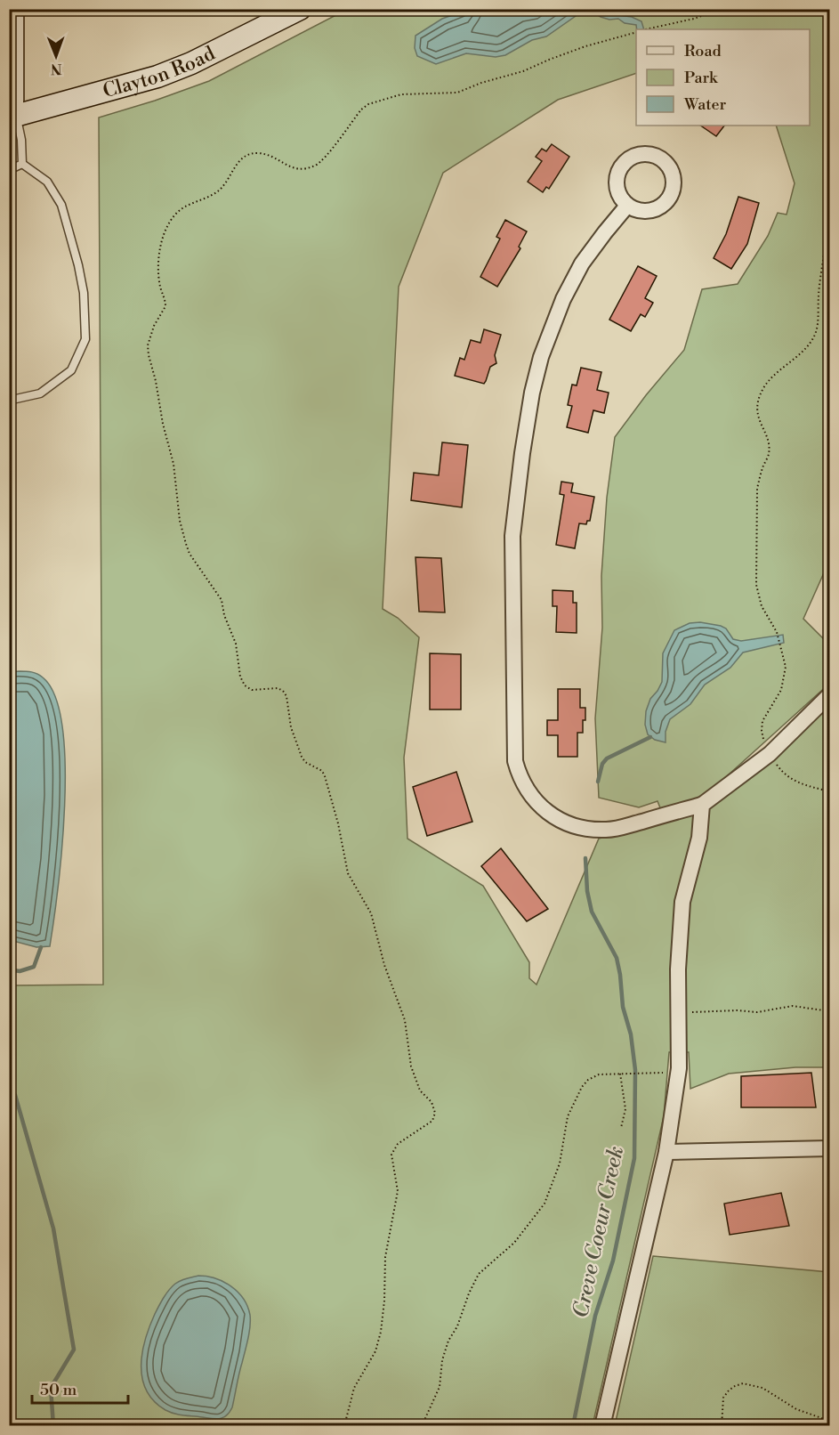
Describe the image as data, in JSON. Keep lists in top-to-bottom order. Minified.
{"streets":{"main road":["Clayton Road"]},"water":["Creve Coeur Creek"],"legend":["Road","Park","Water"],"scale_bar":"50 m","north":"bottom"}
